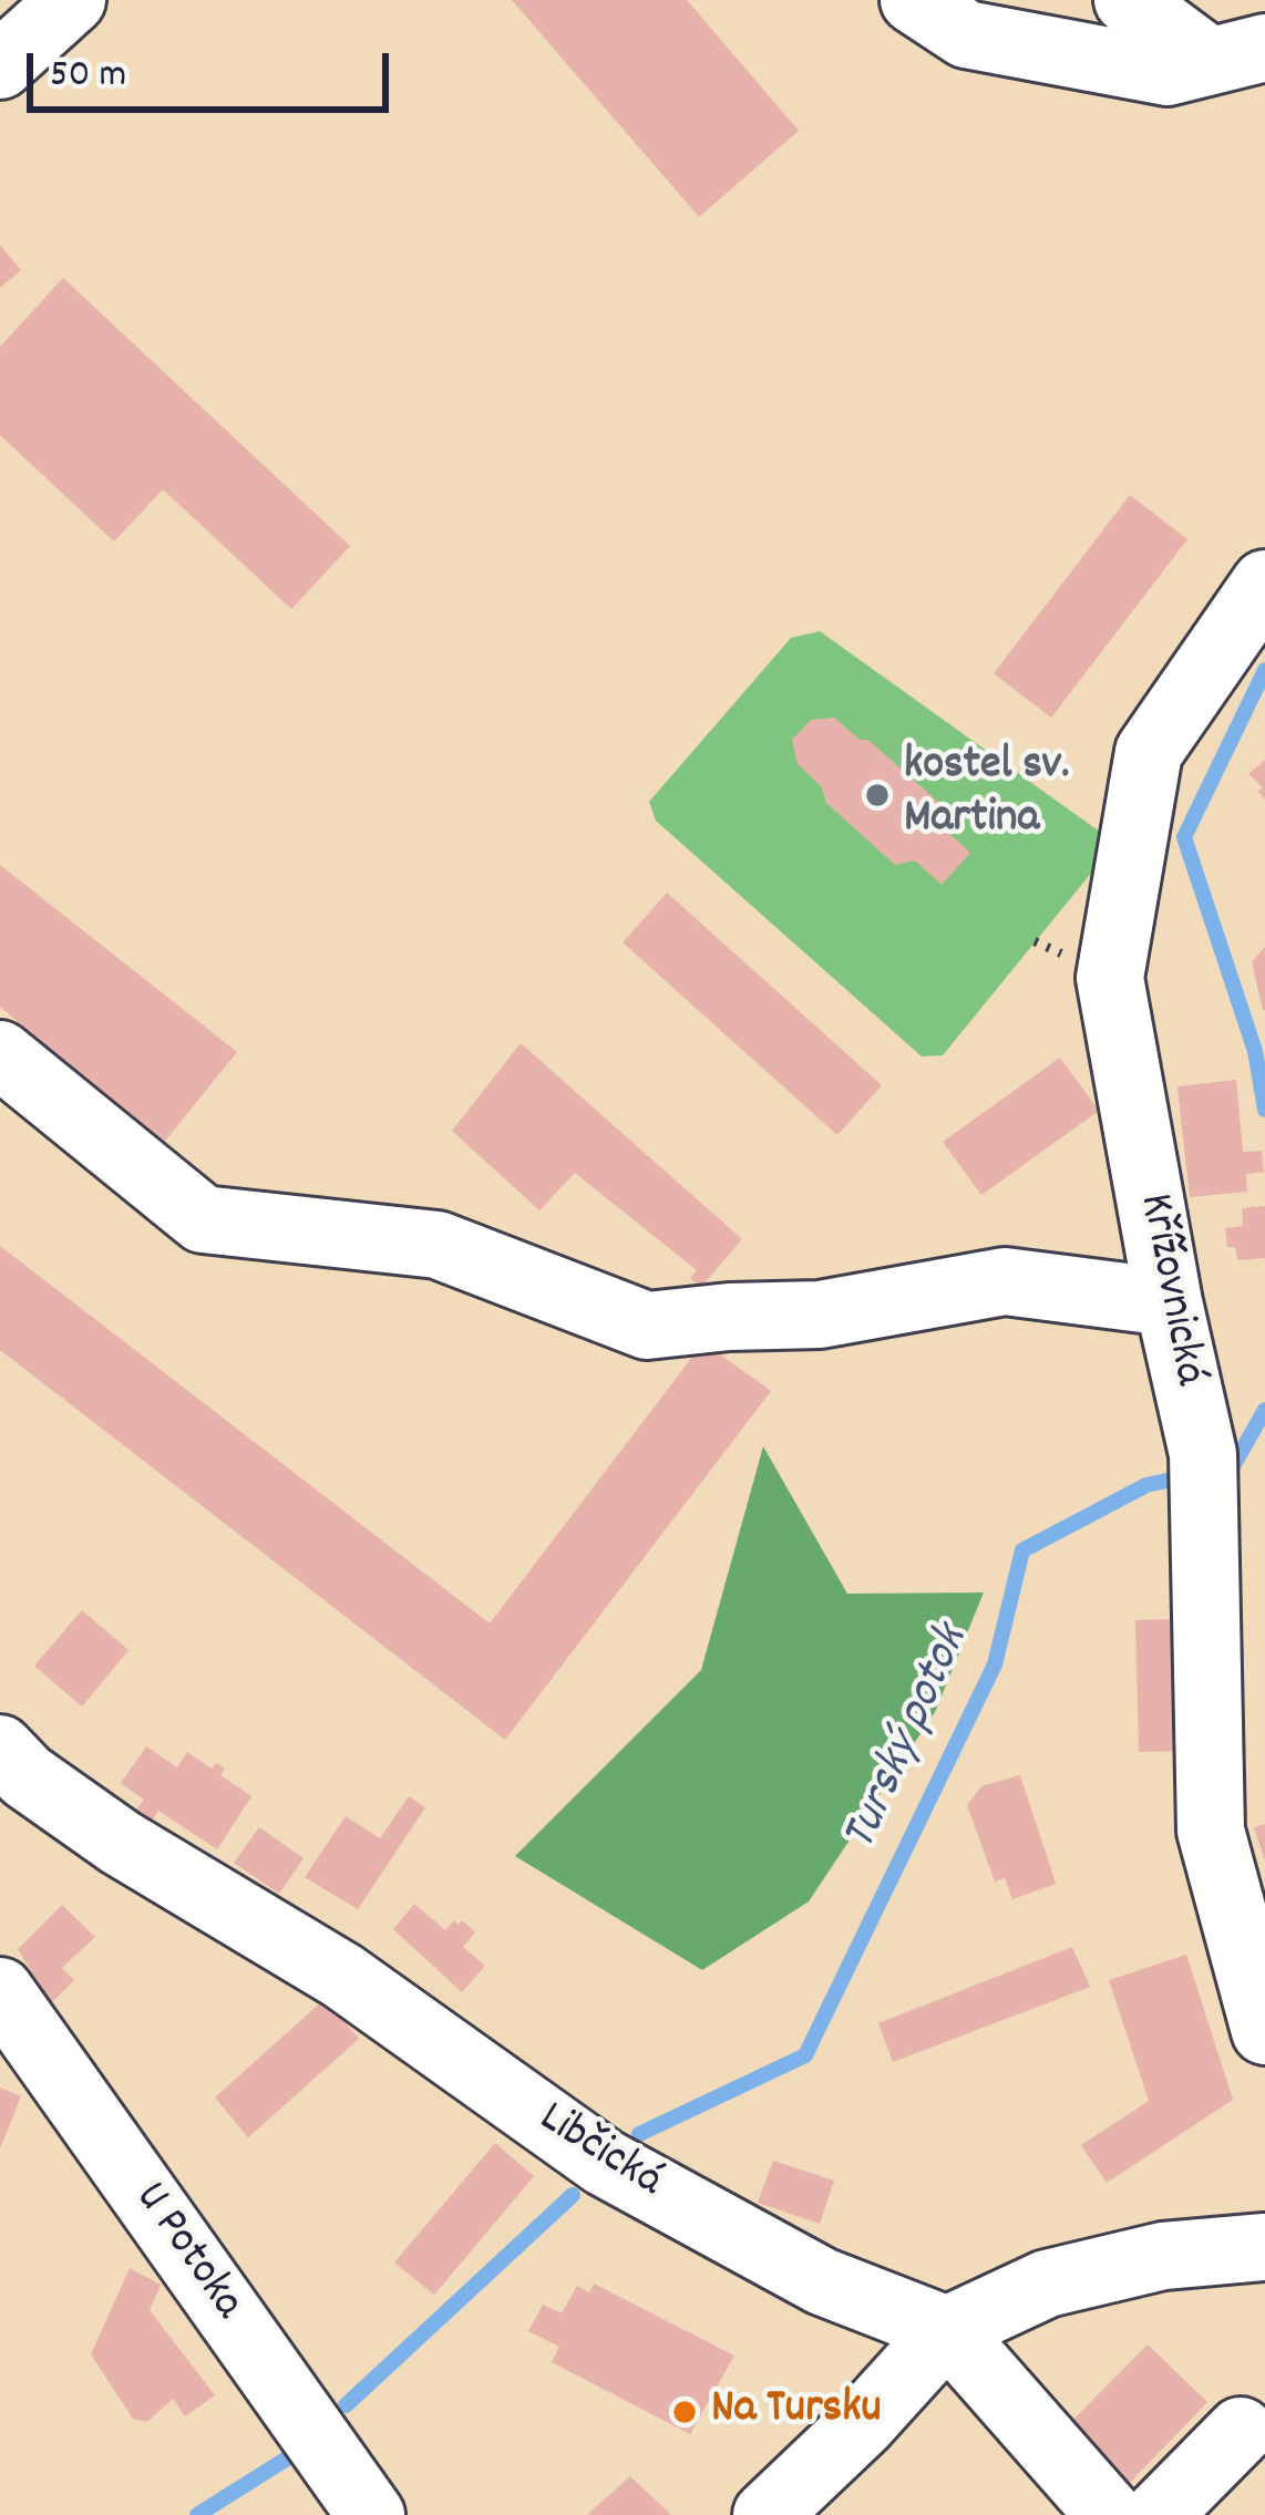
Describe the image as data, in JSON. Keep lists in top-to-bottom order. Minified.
{"streets":{"street":["Křížovnická","Libčická","U Potoka"]},"water":["Turský potok"],"places":["kostel sv. Martina","Na Tursku"],"scale_bar":"50 m"}
